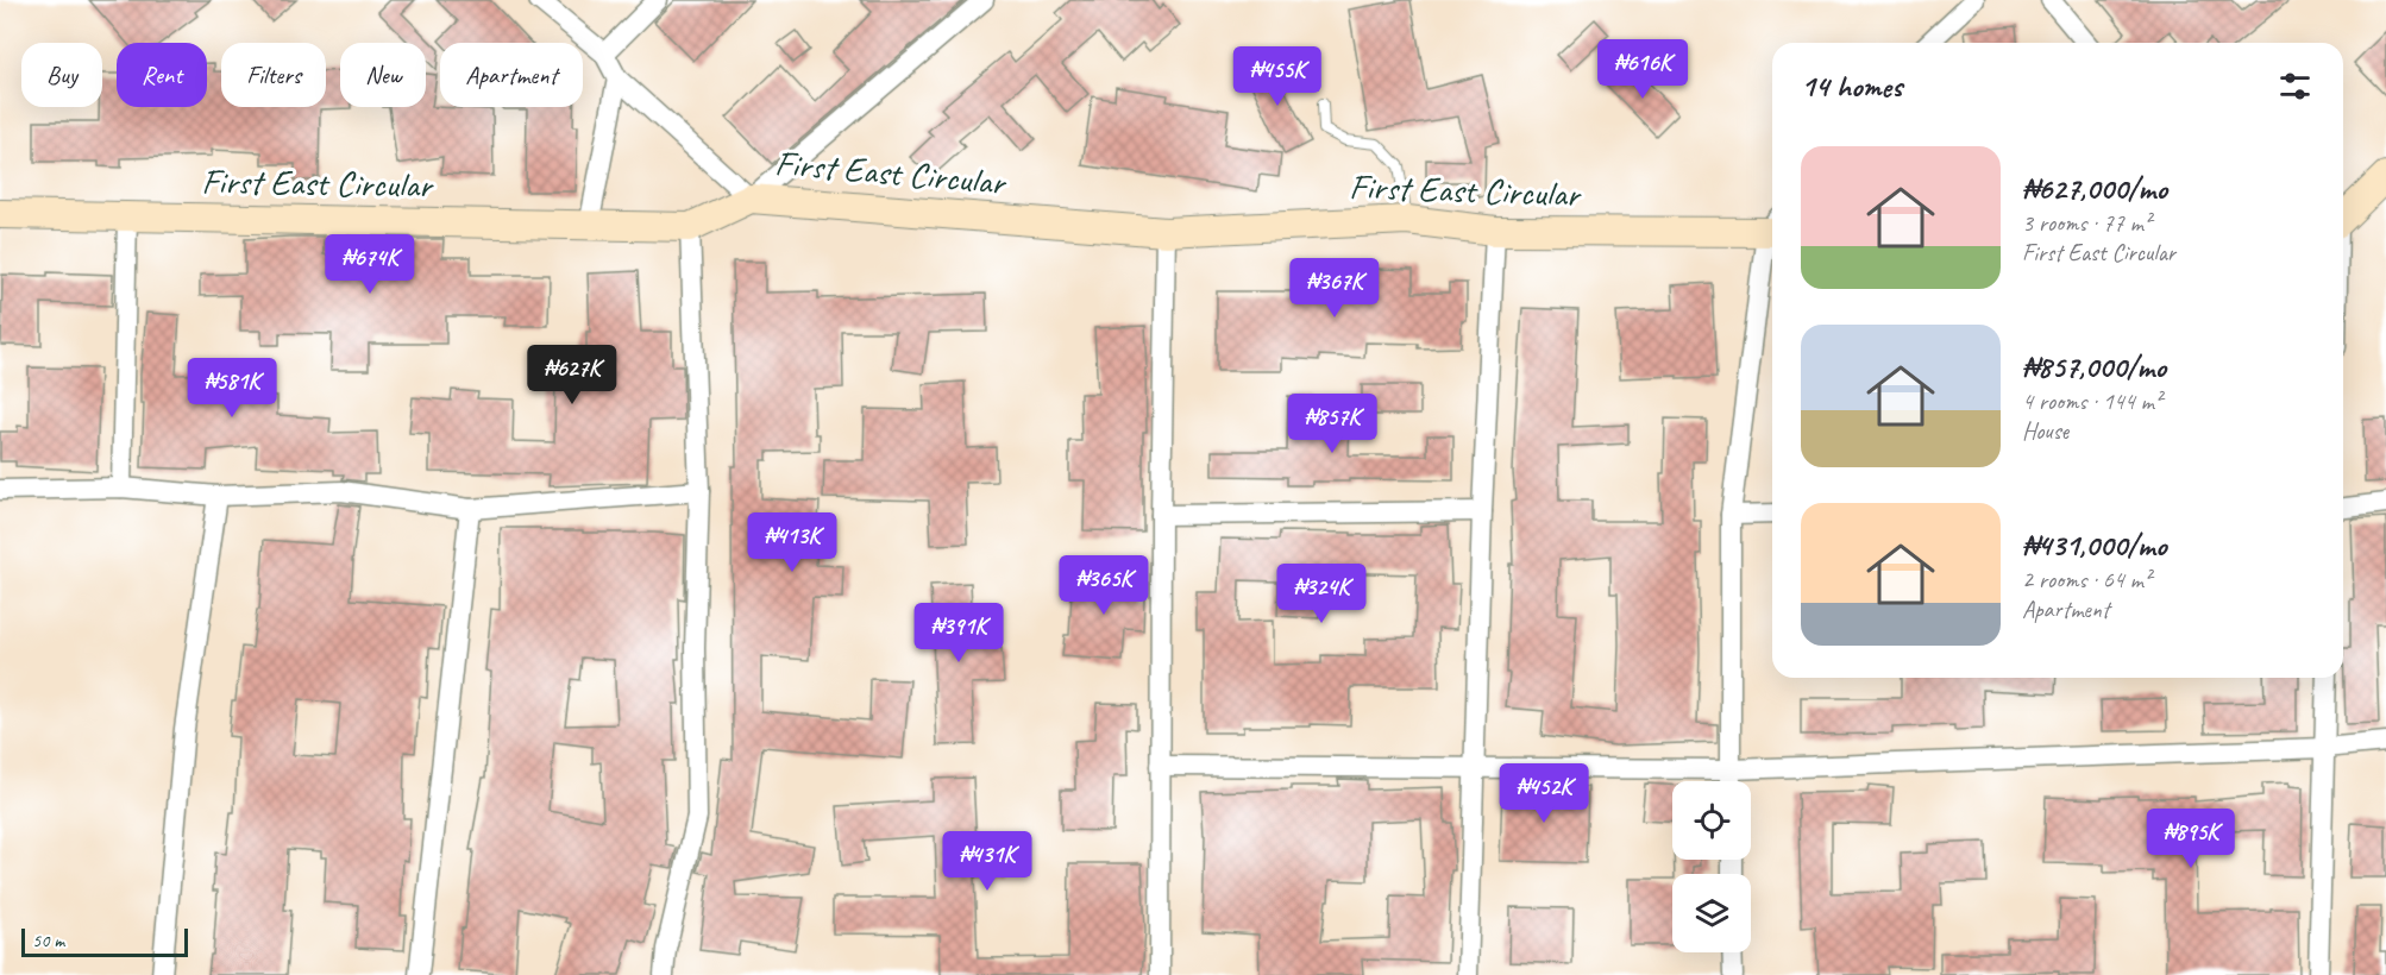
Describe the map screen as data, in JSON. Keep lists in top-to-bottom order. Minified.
{"streets":{"street":["First East Circular"]},"scale_bar":"50 m","page":{"price":["₦616K","₦455K","₦674K","₦367K","₦627K","₦581K","₦857K","₦413K","₦365K","₦324K","₦391K","₦452K","₦895K","₦431K"],"chip":["Buy","Rent","Filters","New","Apartment"],"heading":"14 homes","list":[{"name":"₦627,000/mo","note":"3 rooms · 77 m² · First East Circular"},{"name":"₦857,000/mo","note":"4 rooms · 144 m² · House"},{"name":"₦431,000/mo","note":"2 rooms · 64 m² · Apartment"}],"scale":"50 m"}}
